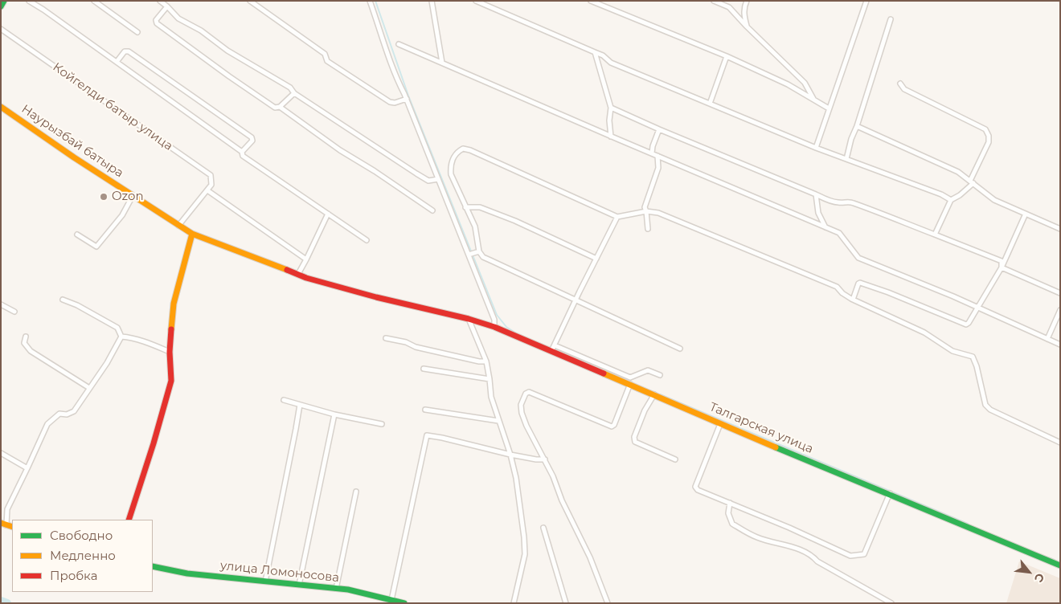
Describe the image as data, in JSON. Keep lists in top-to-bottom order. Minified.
{"streets":{"street":["Койгелди батыр улица","Наурызбай батыра","Талгарская улица","улица Ломоносова"]},"crossings":[["Наурызбай батыра","Талгарская улица"]],"places":["Ozon"],"legend":["Свободно","Медленно","Пробка"],"north":"bottom right"}
